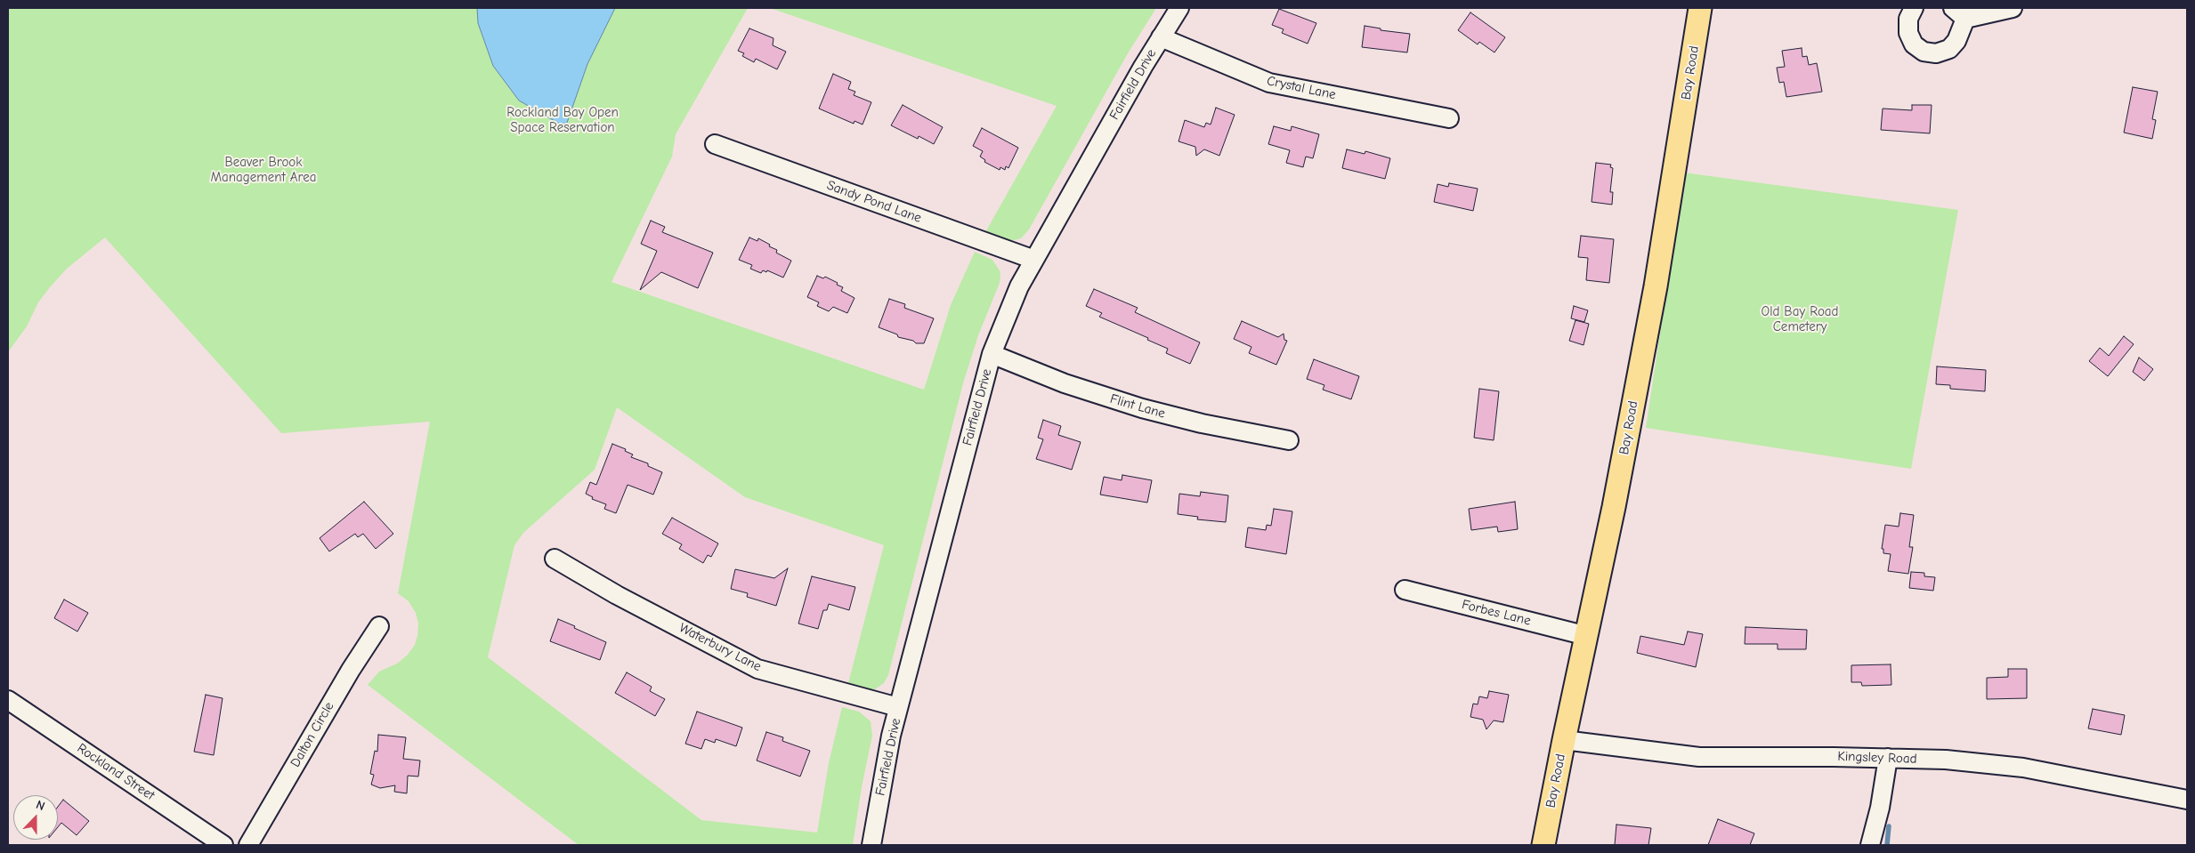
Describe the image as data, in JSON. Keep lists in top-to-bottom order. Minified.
{"streets":{"main road":["Bay Road"],"street":["Fairfield Drive","Crystal Lane","Sandy Pond Lane","Flint Lane","Forbes Lane","Waterbury Lane","Dalton Circle","Kingsley Road","Rockland Street"]},"crossings":[["Bay Road","Forbes Lane"],["Bay Road","Kingsley Road"],["Fairfield Drive","Crystal Lane"],["Fairfield Drive","Sandy Pond Lane"],["Fairfield Drive","Flint Lane"],["Fairfield Drive","Waterbury Lane"]],"parks":["Rockland Bay Open Space Reservation","Beaver Brook Management Area","Old Bay Road Cemetery"],"north":"top"}
